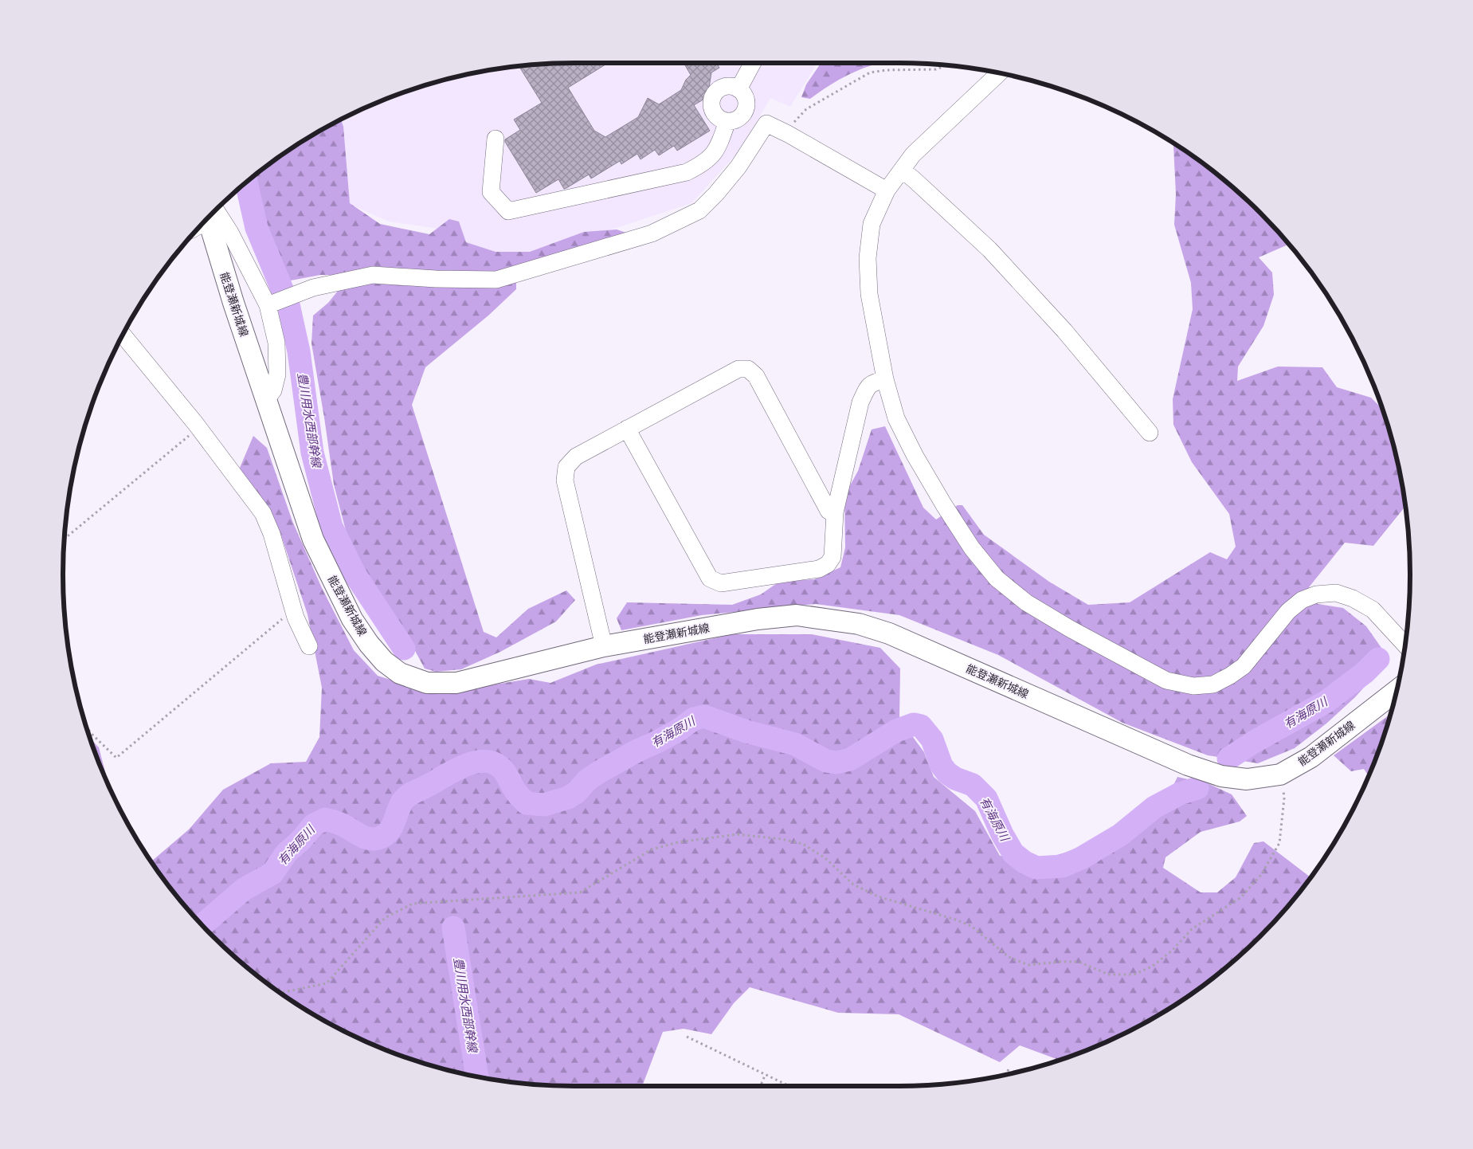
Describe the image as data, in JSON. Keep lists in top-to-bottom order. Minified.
{"streets":{"main road":["能登瀬新城線"]},"water":["豊川用水西部幹線","有海原川"]}
